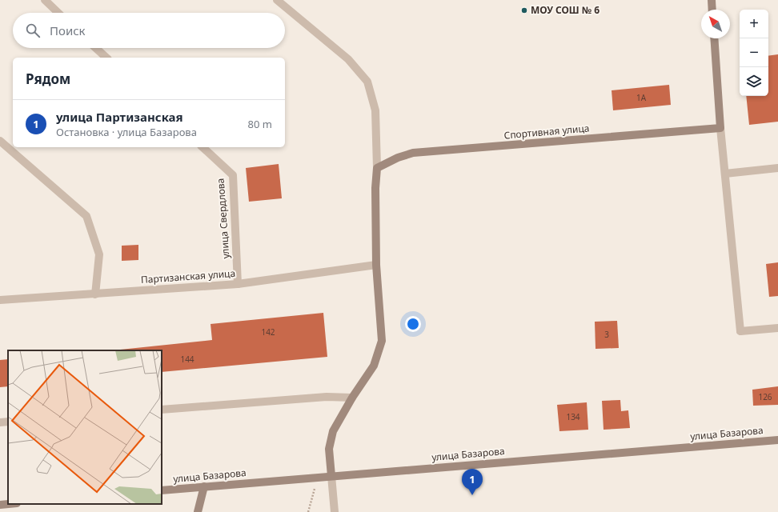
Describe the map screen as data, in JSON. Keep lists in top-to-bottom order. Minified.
{"streets":{"street":["Спортивная улица","улица Свердлова","Партизанская улица","улица Базарова"]},"crossings":[["улица Свердлова","Партизанская улица"]],"places":["МОУ СОШ № 6"],"house_numbers":["1А","142","3","144","126","134"],"north":"top left","page":{"map_buttons":["+","−"],"search":"Поиск","heading":"Рядом","list":[{"mark":"1","name":"улица Партизанская","note":"Остановка · улица Базарова","value":"80 m"}],"pins":"1"}}
